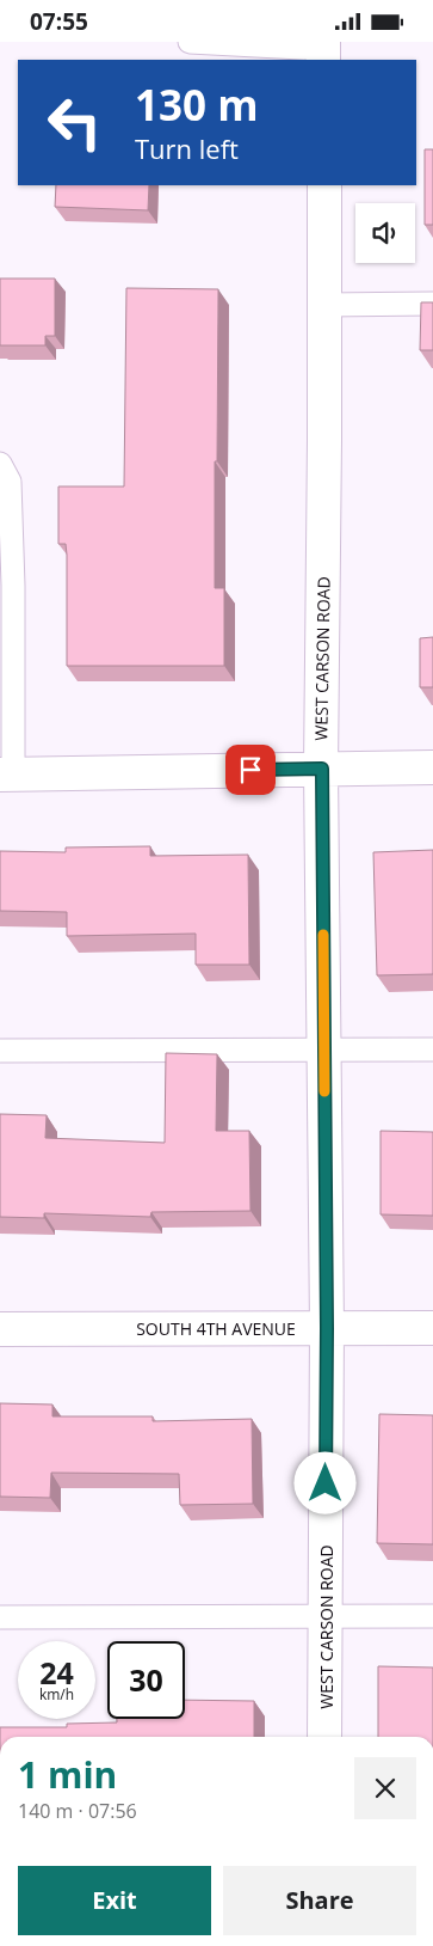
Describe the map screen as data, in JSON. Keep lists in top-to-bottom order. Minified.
{"streets":{"street":["WEST CARSON ROAD","SOUTH 4TH AVENUE"]},"crossings":[["WEST CARSON ROAD","SOUTH 4TH AVENUE"]],"page":{"status":"07:55","turn":["130 m","Turn left"],"speed":"24 km/h","limit":"30","heading":["1 min","140 m · 07:56"],"buttons":["Exit","Share"]}}
